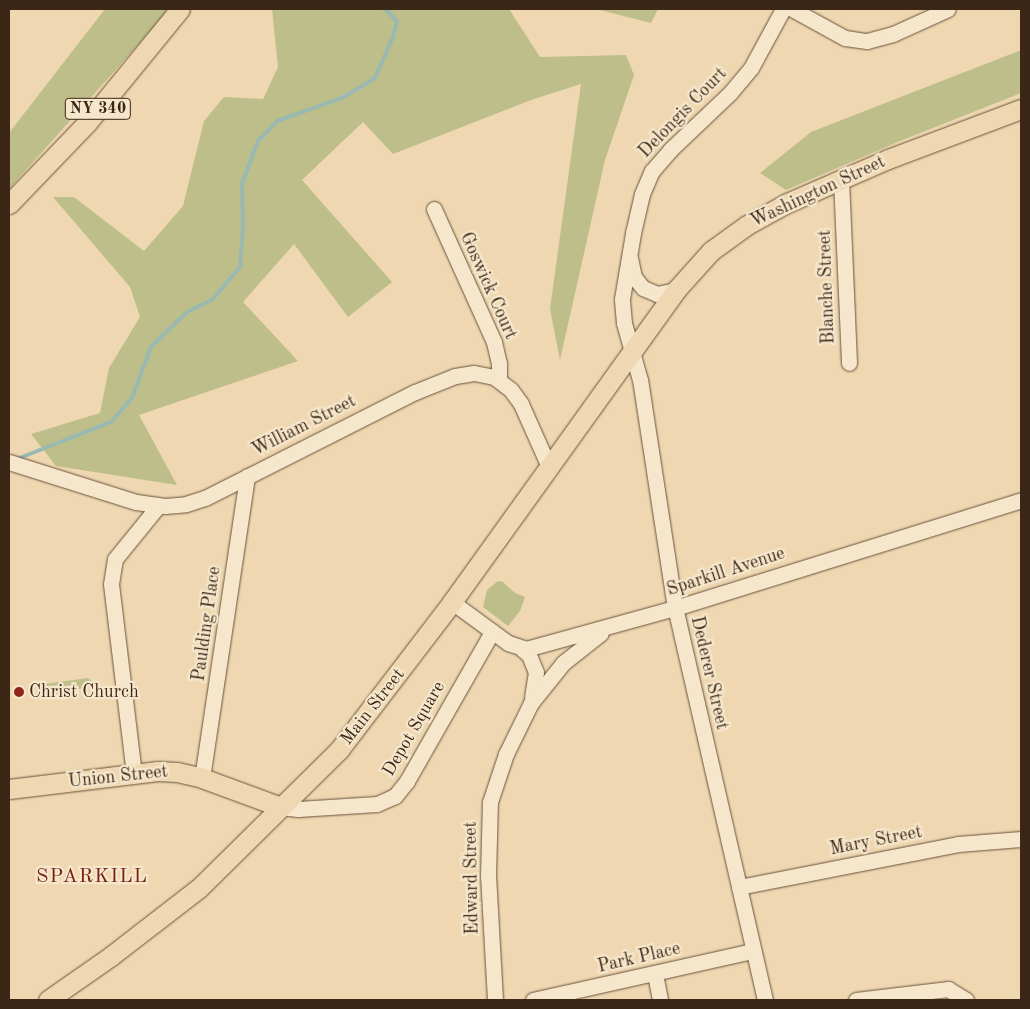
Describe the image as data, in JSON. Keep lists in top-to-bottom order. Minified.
{"streets":{"main road":["NY 340","Washington Street","Main Street","Union Street"],"street":["Delongis Court","Goswick Court","Blanche Street","William Street","Sparkill Avenue","Paulding Place","Dederer Street","Depot Square","Mary Street","Edward Street","Park Place"]},"crossings":[["Delongis Court","Washington Street"],["Delongis Court","Dederer Street"],["Delongis Court","Main Street"],["Washington Street","Blanche Street"],["Washington Street","Dederer Street"],["Washington Street","Main Street"],["Goswick Court","William Street"],["William Street","Paulding Place"],["William Street","Main Street"],["Sparkill Avenue","Dederer Street"],["Paulding Place","Union Street"],["Dederer Street","Main Street"],["Dederer Street","Mary Street"],["Dederer Street","Park Place"],["Main Street","Depot Square"],["Main Street","Union Street"],["Depot Square","Union Street"]],"districts":["SPARKILL"],"places":["Christ Church"]}
